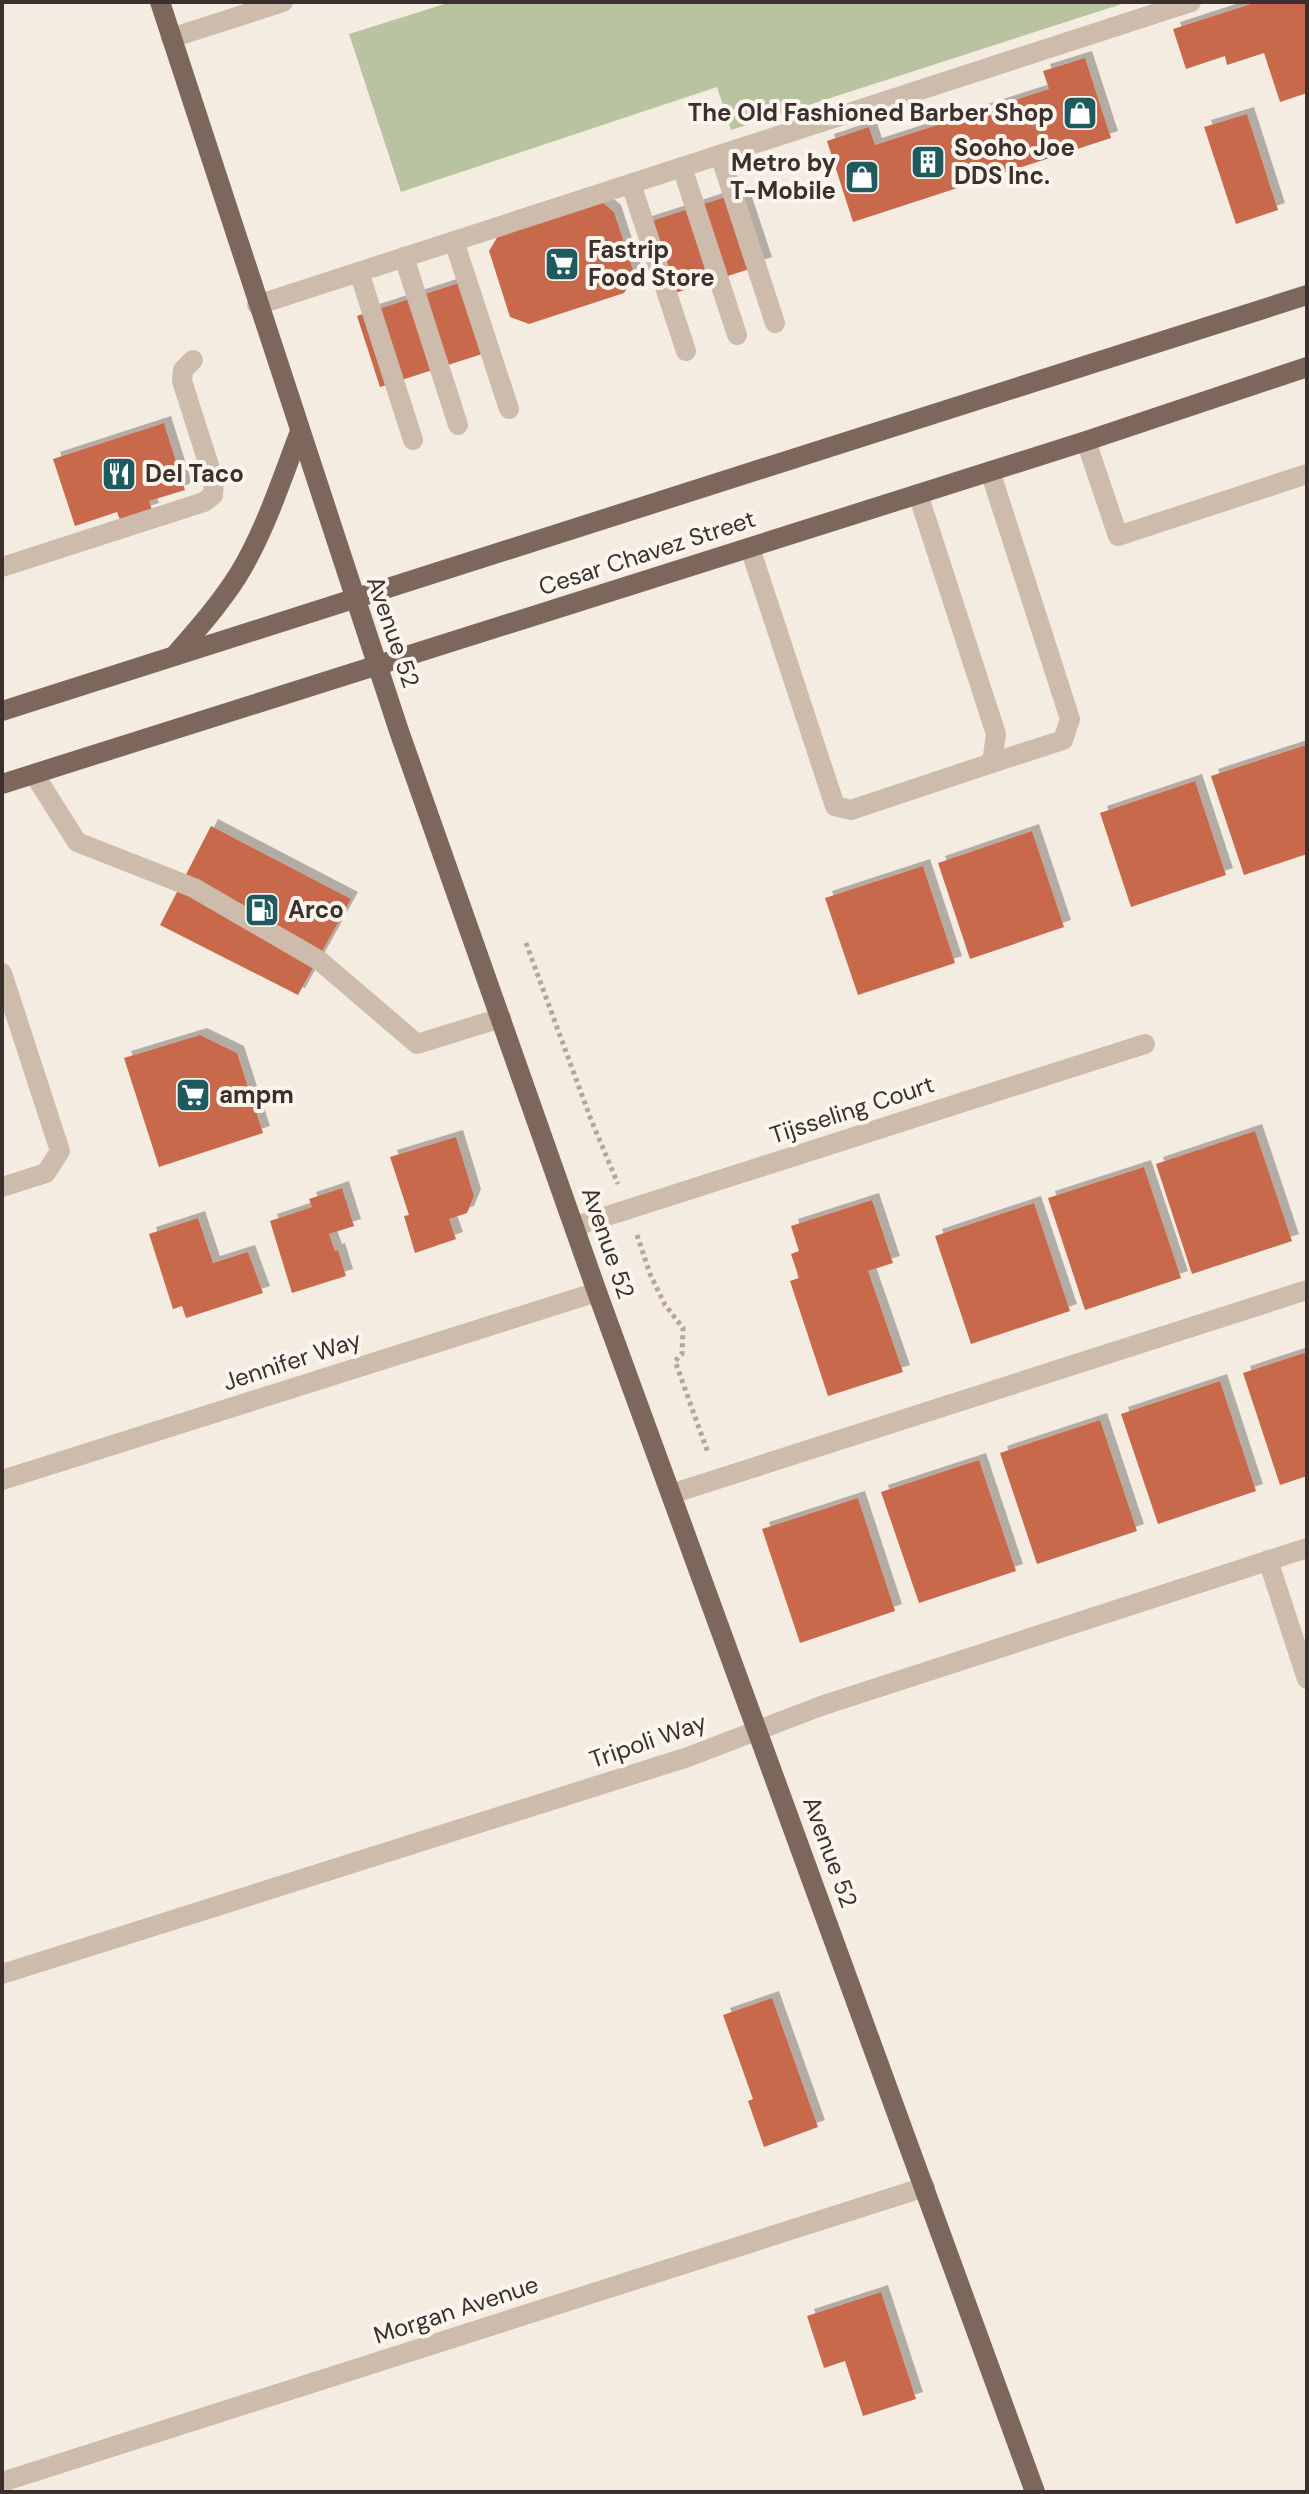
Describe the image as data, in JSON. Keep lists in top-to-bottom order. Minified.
{"streets":{"main road":["Cesar Chavez Street","Avenue 52"],"street":["Tijsseling Court","Jennifer Way","Tripoli Way","Morgan Avenue"]},"crossings":[["Cesar Chavez Street","Avenue 52"],["Avenue 52","Tijsseling Court"],["Avenue 52","Jennifer Way"],["Avenue 52","Tripoli Way"],["Avenue 52","Morgan Avenue"]],"places":{"shop":["The Old Fashioned Barber Shop","Metro by T-Mobile"],"building":["Sooho Joe DDS Inc."],"supermarket":["Fastrip Food Store","ampm"],"restaurant":["Del Taco"],"fuel station":["Arco"]}}
